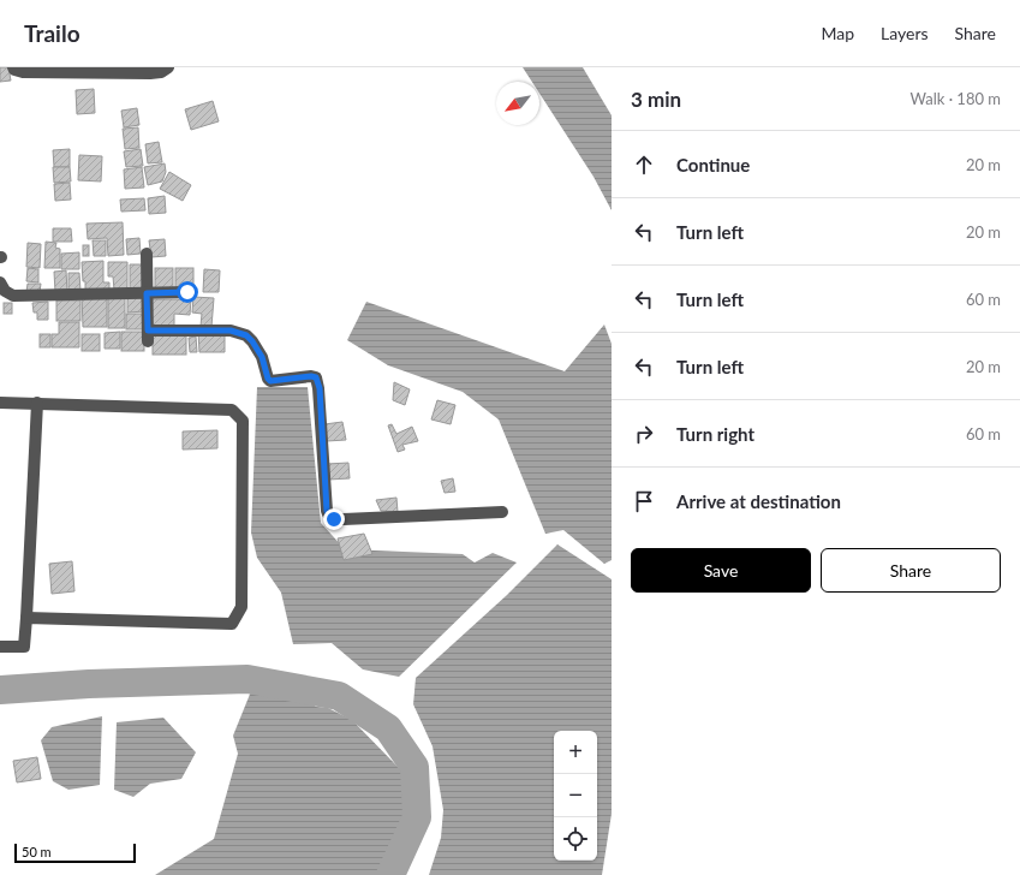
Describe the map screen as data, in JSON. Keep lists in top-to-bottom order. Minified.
{"scale_bar":"50 m","north":"bottom left","page":{"header":"Trailo","nav":["Map","Layers","Share"],"heading":["3 min","Walk · 180 m"],"list":[["Continue","20 m"],["Turn left","20 m"],["Turn left","60 m"],["Turn left","20 m"],["Turn right","60 m"],"Arrive at destination"],"buttons":["Save","Share"],"map_buttons":["+","−"],"scale":"50 m"}}
